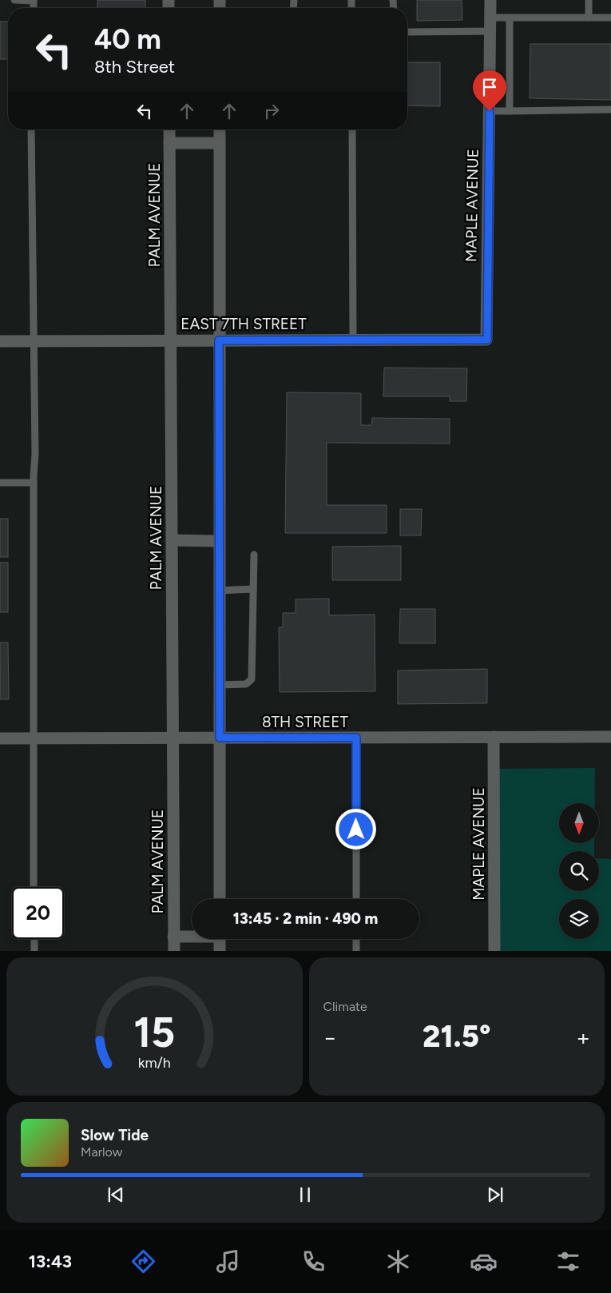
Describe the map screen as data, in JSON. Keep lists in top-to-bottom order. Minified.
{"streets":{"street":["MAPLE AVENUE","PALM AVENUE","EAST 7TH STREET","8TH STREET"]},"crossings":[["MAPLE AVENUE","EAST 7TH STREET"],["MAPLE AVENUE","8TH STREET"],["PALM AVENUE","EAST 7TH STREET"],["PALM AVENUE","8TH STREET"]],"north":"bottom","page":{"turn":["40 m","8th Street"],"limit":"20","trip":"13:45 · 2 min · 490 m","tile":"Climate","heat":["−","21.5°","+"],"song":["Slow Tide","Marlow"],"tabs":"13:43","gauge":["15","km/h"]}}
